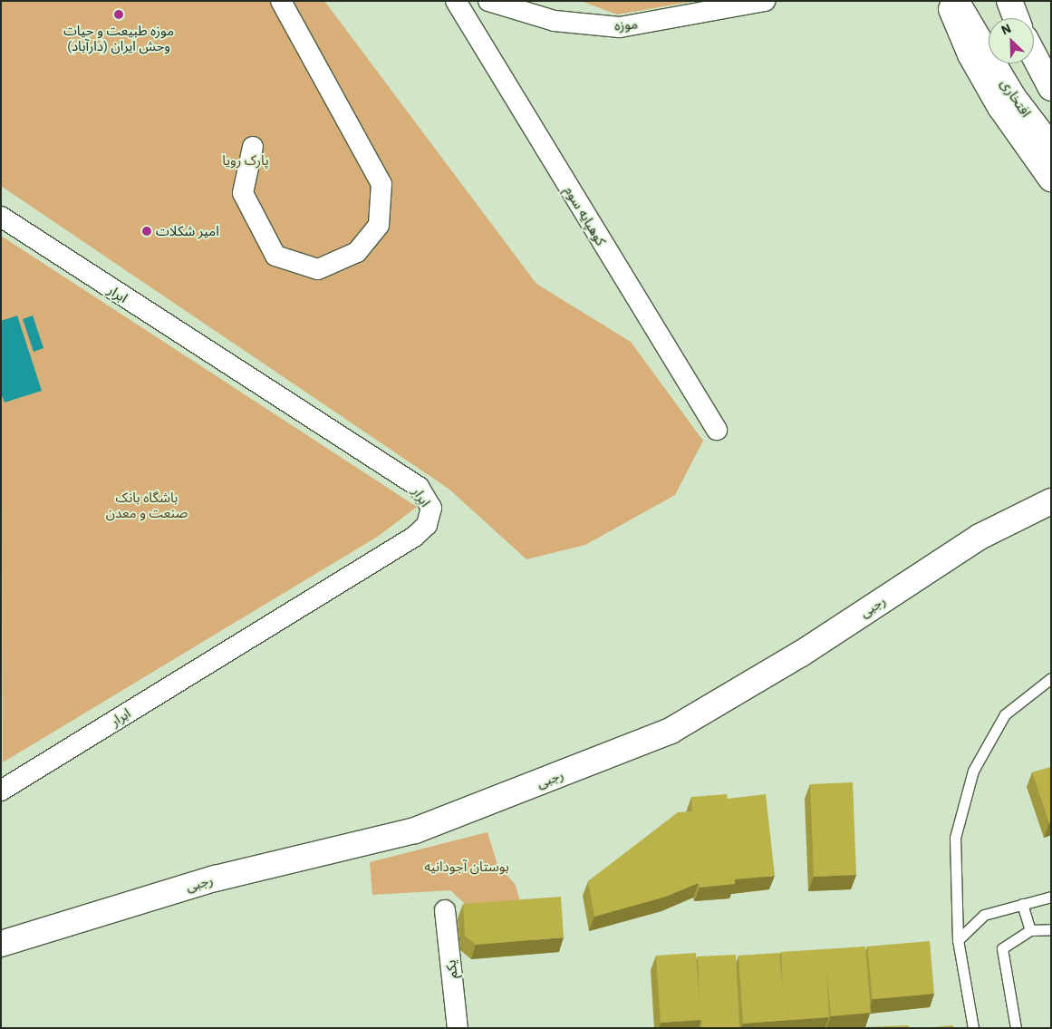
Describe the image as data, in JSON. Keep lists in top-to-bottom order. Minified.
{"streets":{"main road":["افتخاری","رجبی"],"street":["موزه","کوهپایه سوم","ابرار","یکم"]},"parks":["پارک رویا","باشگاه بانک صنعت و معدن","بوستان آجودانیه"],"places":["موزه طبیعت و حیات وحش ایران (دارآباد)","امیر شکلات"],"north":"top left"}
